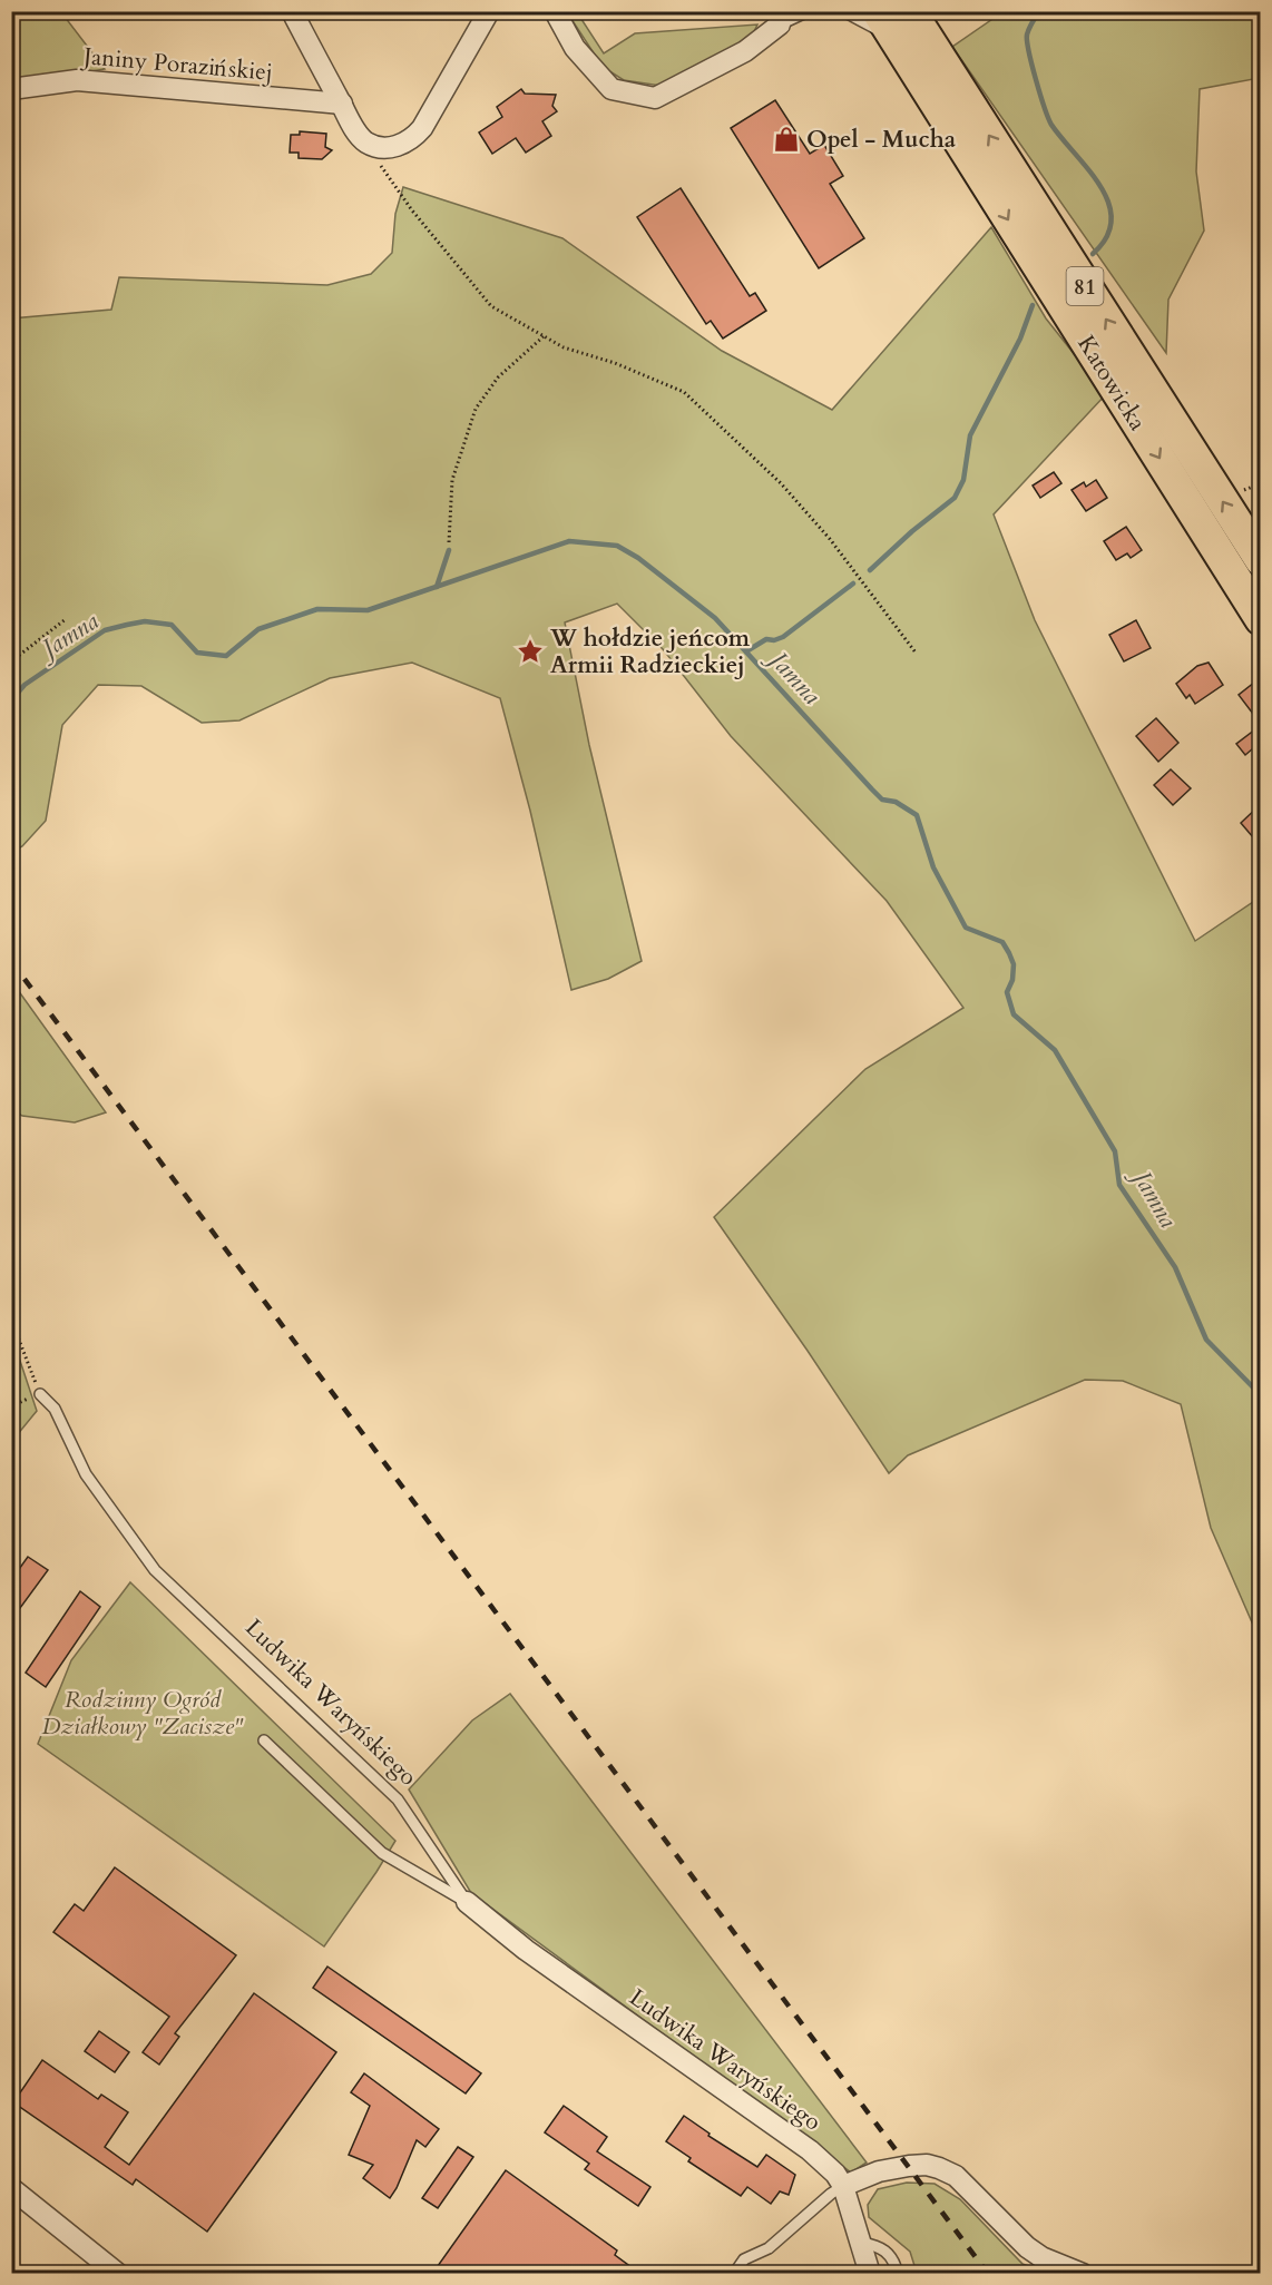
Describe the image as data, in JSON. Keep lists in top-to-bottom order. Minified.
{"streets":{"main road":["81","Katowicka"],"street":["Janiny Porazińskiej","Ludwika Waryńskiego"]},"water":["Jamna"],"parks":["Rodzinny Ogród Działkowy \"Zacisze\""],"places":{"shop":["Opel - Mucha"],"place":["W hołdzie jeńcom Armii Radzieckiej"]}}
